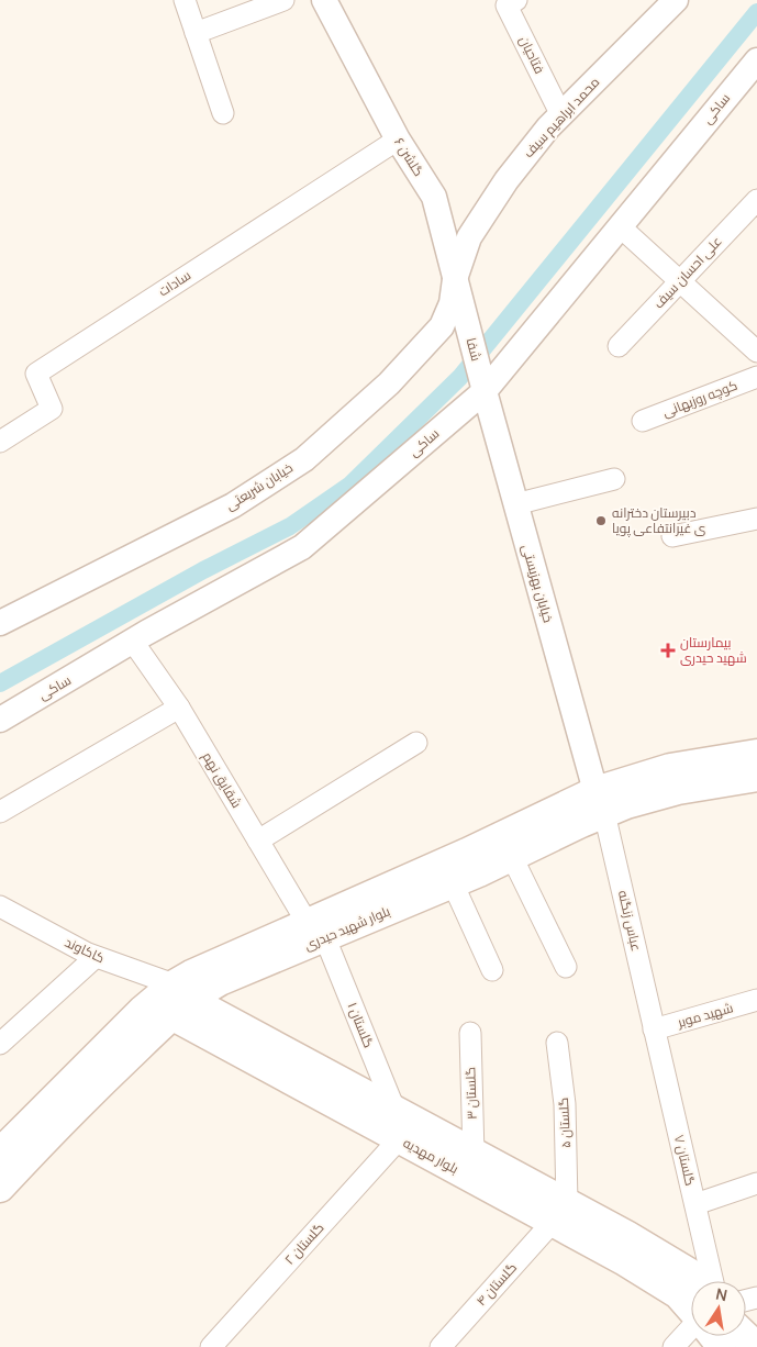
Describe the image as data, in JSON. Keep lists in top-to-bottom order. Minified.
{"streets":{"main road":["بلوار شهید حیدری","بلوار مهدیه"],"street":["فتاحیان","ساکی","محمد ابراهیم سیف","گلشن ۶","علی احسان سیف","سادات","شفا","کوچه روزبهانی","خیابان شریعتی","خیابان بهزیستی","شقایق نهم","عباس زنگنه","کاکاوند","شهید موبر","گلستان ۱","گلستان ۳","گلستان ۵","گلستان ۷","گلستان ۲","گلستان ۴"]},"crossings":[["فتاحیان","محمد ابراهیم سیف"],["ساکی","شفا"],["ساکی","خیابان بهزیستی"],["ساکی","شقایق نهم"],["محمد ابراهیم سیف","گلشن ۶"],["محمد ابراهیم سیف","خیابان شریعتی"],["گلشن ۶","سادات"],["گلشن ۶","شفا"],["گلشن ۶","خیابان شریعتی"],["شفا","خیابان بهزیستی"],["خیابان بهزیستی","عباس زنگنه"],["خیابان بهزیستی","بلوار شهید حیدری"],["شقایق نهم","بلوار شهید حیدری"],["شقایق نهم","گلستان ۱"],["عباس زنگنه","بلوار شهید حیدری"],["عباس زنگنه","شهید موبر"],["عباس زنگنه","گلستان ۷"],["بلوار شهید حیدری","کاکاوند"],["بلوار شهید حیدری","گلستان ۱"],["بلوار شهید حیدری","بلوار مهدیه"],["کاکاوند","بلوار مهدیه"],["شهید موبر","گلستان ۷"],["گلستان ۱","بلوار مهدیه"],["گلستان ۱","گلستان ۲"],["گلستان ۳","بلوار مهدیه"],["گلستان ۵","بلوار مهدیه"],["گلستان ۵","گلستان ۴"],["بلوار مهدیه","گلستان ۲"],["بلوار مهدیه","گلستان ۴"]],"places":{"other":["دبیرستان دخترانه ی غیرانتفاعی پویا"],"health":["بیمارستان شهید حیدری"]},"north":"top"}
